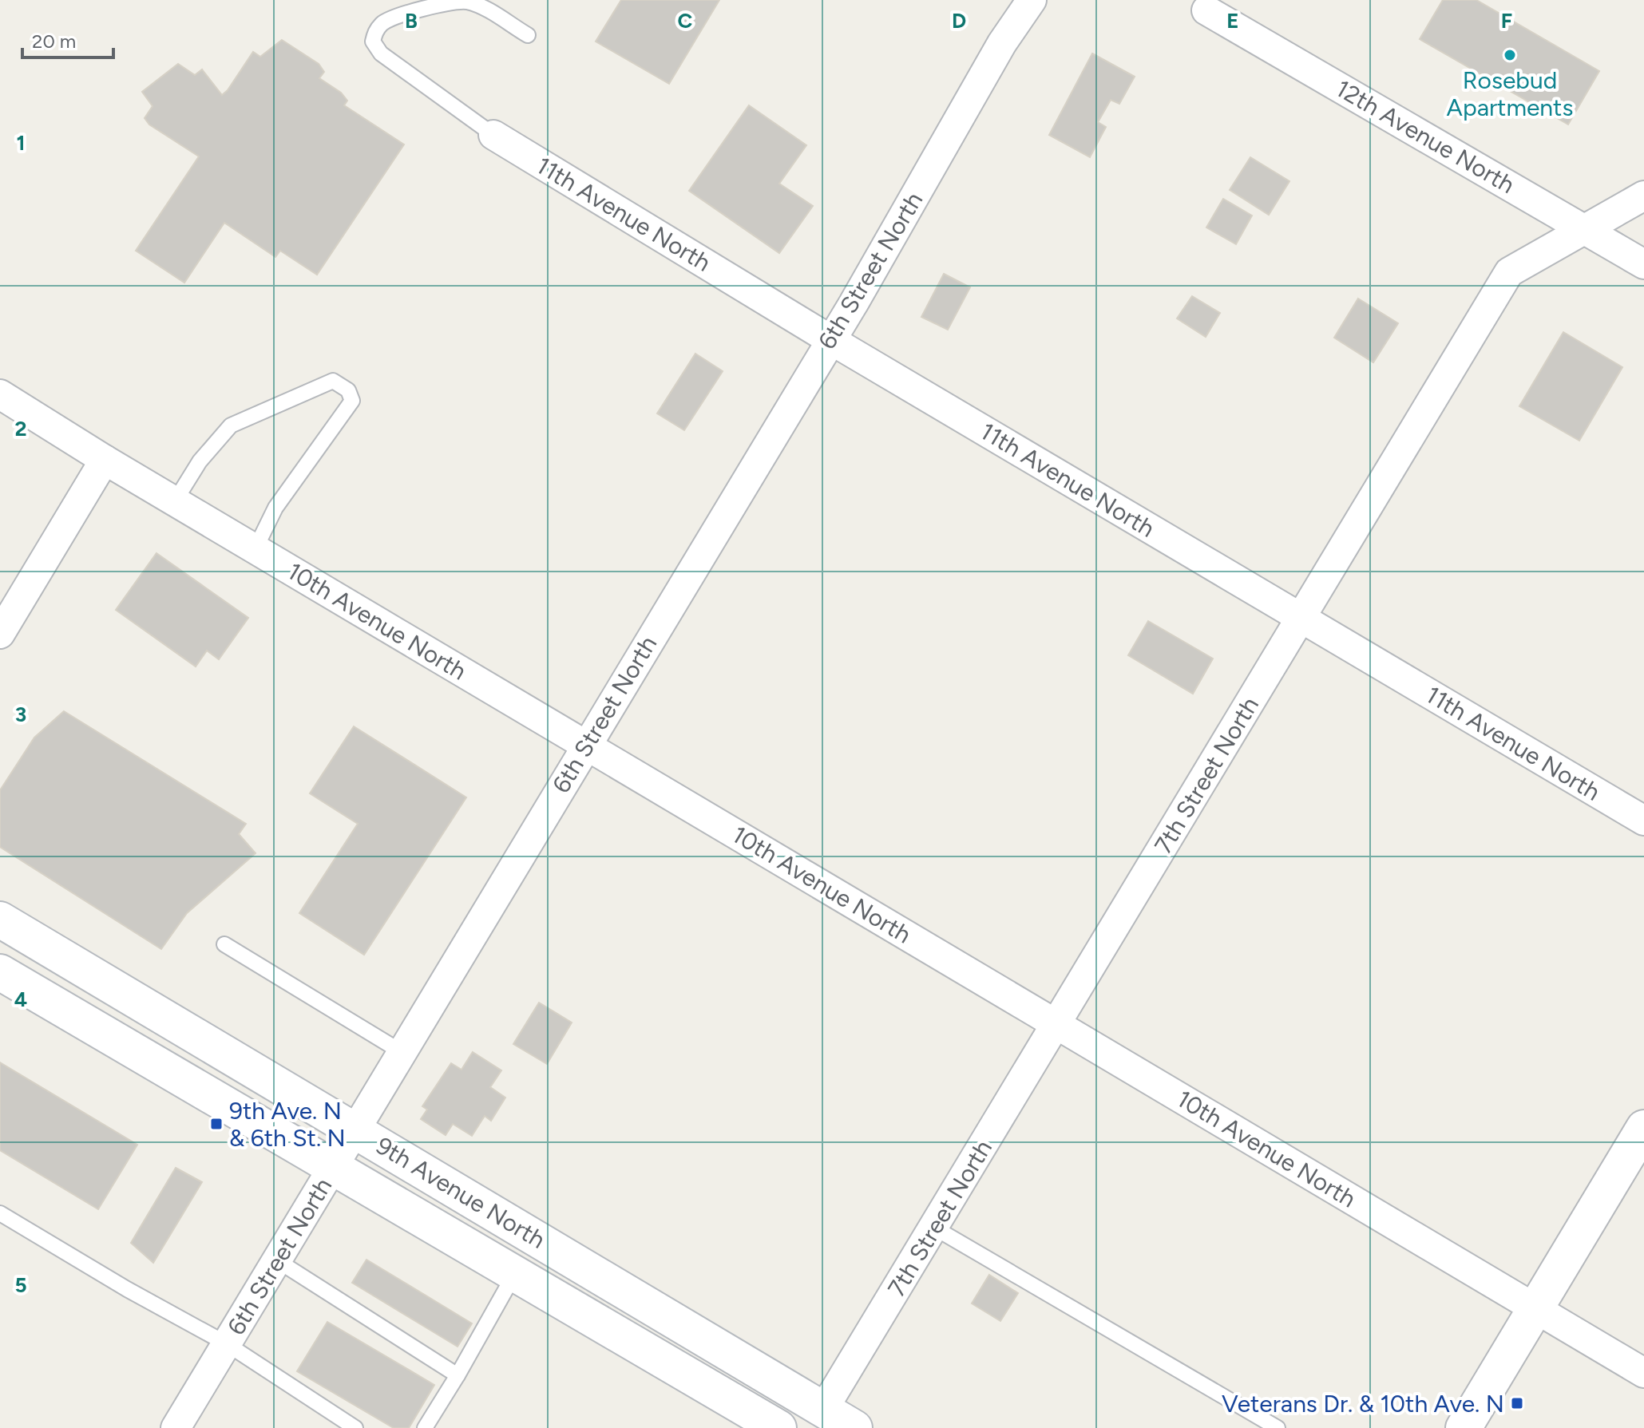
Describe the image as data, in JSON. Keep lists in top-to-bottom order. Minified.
{"streets":{"main road":["9th Avenue North"],"street":["12th Avenue North","11th Avenue North","6th Street North","10th Avenue North","7th Street North"]},"crossings":[["12th Avenue North","7th Street North"],["11th Avenue North","6th Street North"],["11th Avenue North","7th Street North"],["6th Street North","10th Avenue North"],["6th Street North","9th Avenue North"],["10th Avenue North","7th Street North"],["7th Street North","9th Avenue North"]],"places":{"other":["Rosebud Apartments"],"transit":["9th Ave. N & 6th St. N","Veterans Dr. & 10th Ave. N"]},"scale_bar":"20 m","grid":{"columns":["B","C","D","E","F"],"rows":["1","2","3","4","5"]}}
